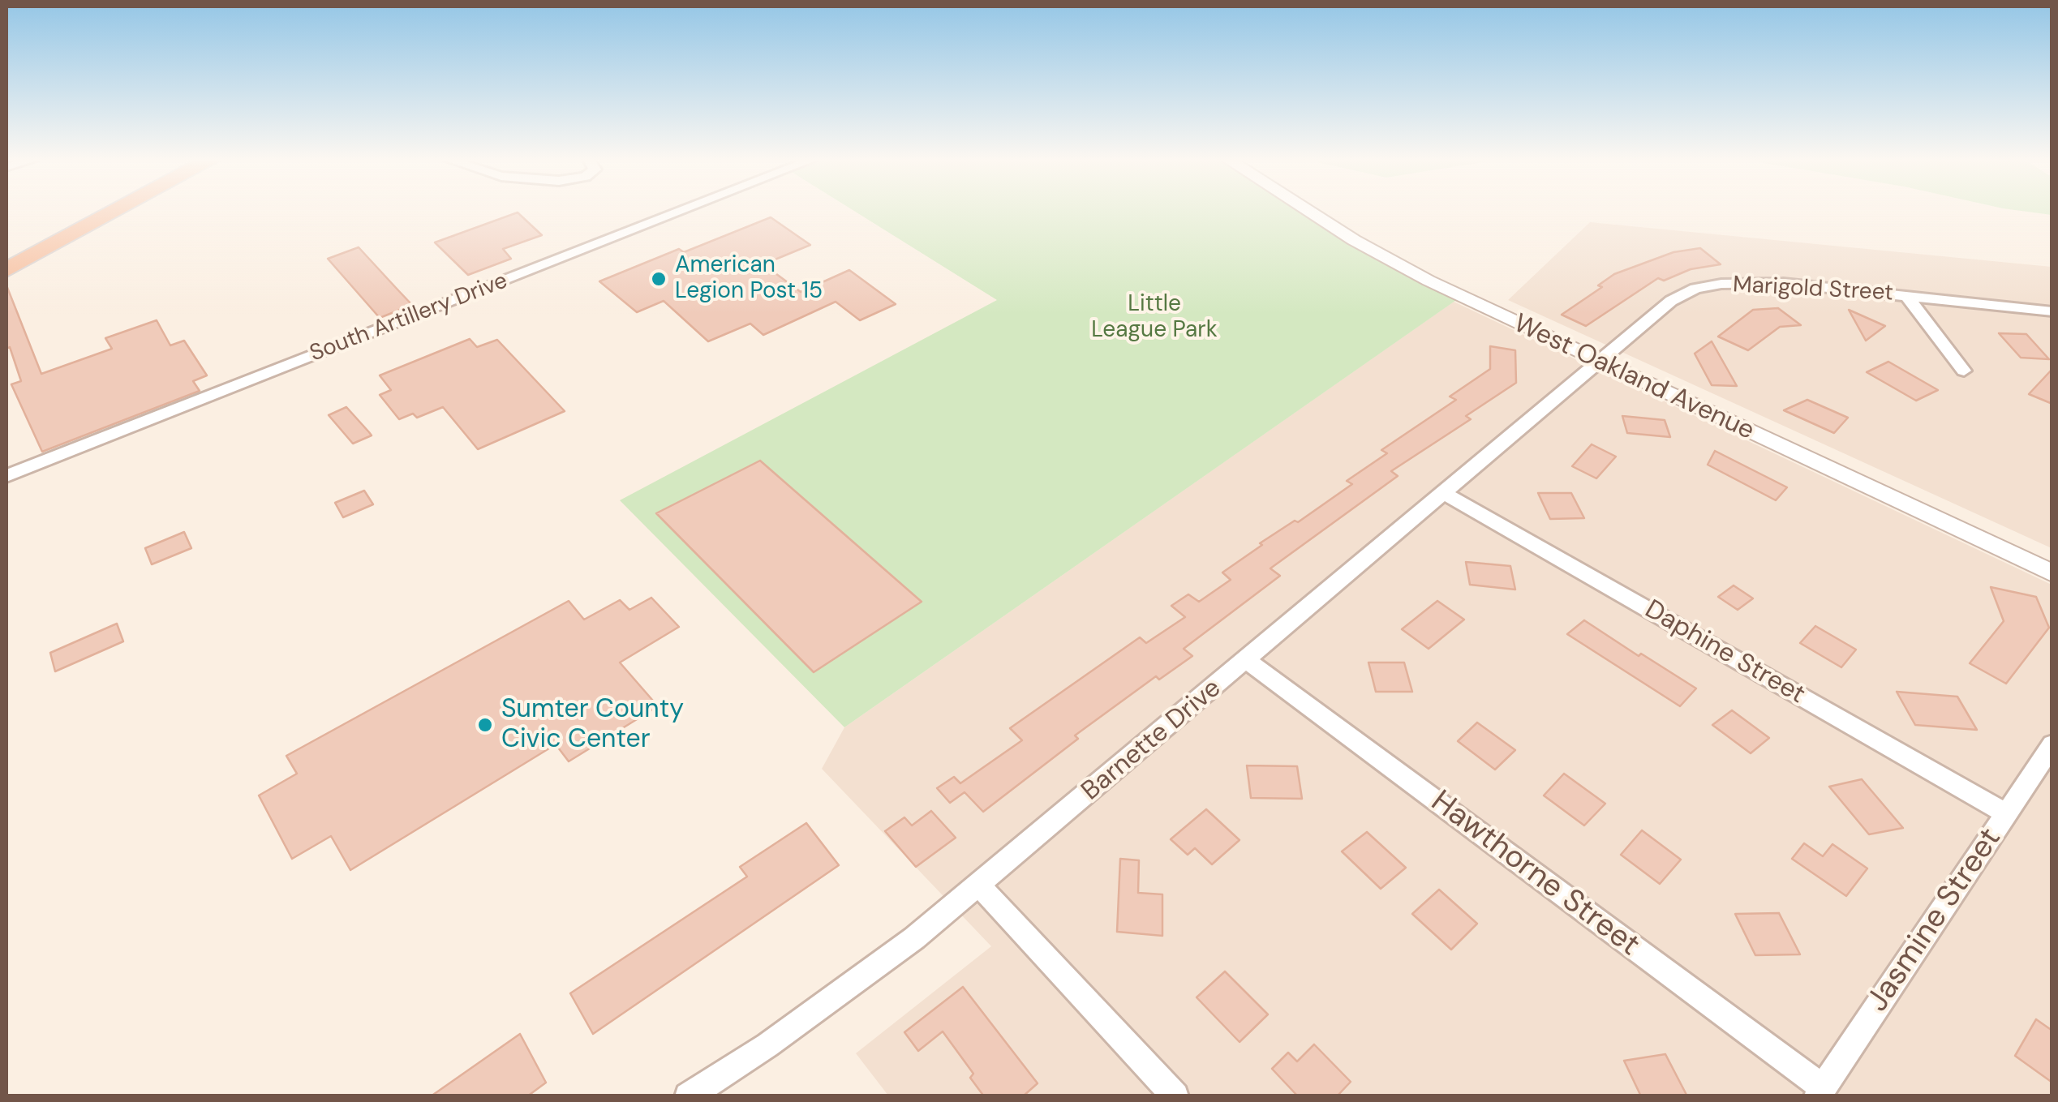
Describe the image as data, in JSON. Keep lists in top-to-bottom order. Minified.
{"streets":{"street":["Marigold Street","South Artillery Drive","West Oakland Avenue","Daphine Street","Barnette Drive","Hawthorne Street","Jasmine Street"]},"crossings":[["Marigold Street","West Oakland Avenue"],["Marigold Street","Barnette Drive"],["West Oakland Avenue","Barnette Drive"],["Daphine Street","Barnette Drive"],["Daphine Street","Jasmine Street"],["Barnette Drive","Hawthorne Street"],["Hawthorne Street","Jasmine Street"]],"parks":["Little League Park"],"places":["American Legion Post 15","Sumter County Civic Center"]}
